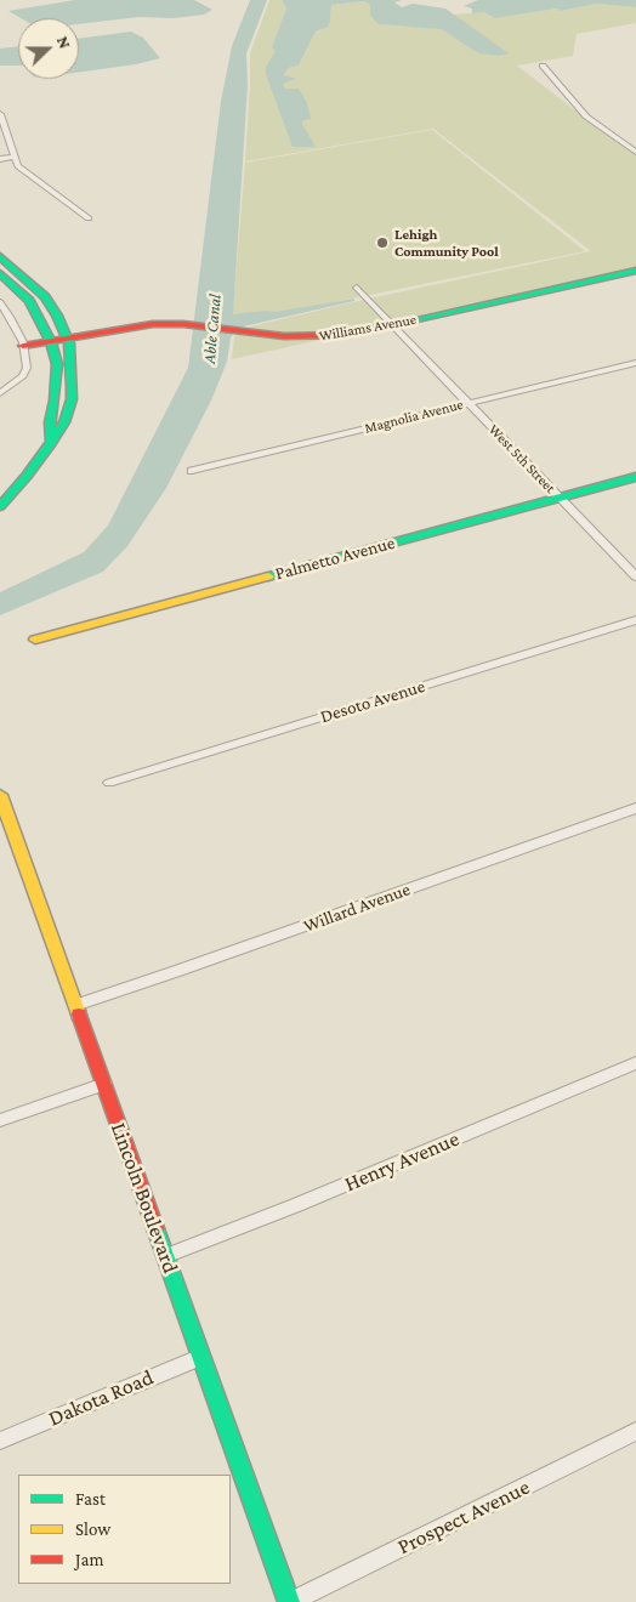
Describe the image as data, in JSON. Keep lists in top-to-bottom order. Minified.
{"streets":{"street":["Williams Avenue","Magnolia Avenue","West 5th Street","Palmetto Avenue","Desoto Avenue","Willard Avenue","Henry Avenue","Lincoln Boulevard","Dakota Road","Prospect Avenue"]},"crossings":[["Williams Avenue","West 5th Street"],["Magnolia Avenue","West 5th Street"],["West 5th Street","Palmetto Avenue"],["Willard Avenue","Lincoln Boulevard"],["Henry Avenue","Lincoln Boulevard"],["Lincoln Boulevard","Dakota Road"],["Lincoln Boulevard","Prospect Avenue"]],"water":["Able Canal"],"places":["Lehigh Community Pool"],"legend":["Fast","Slow","Jam"],"north":"right"}
